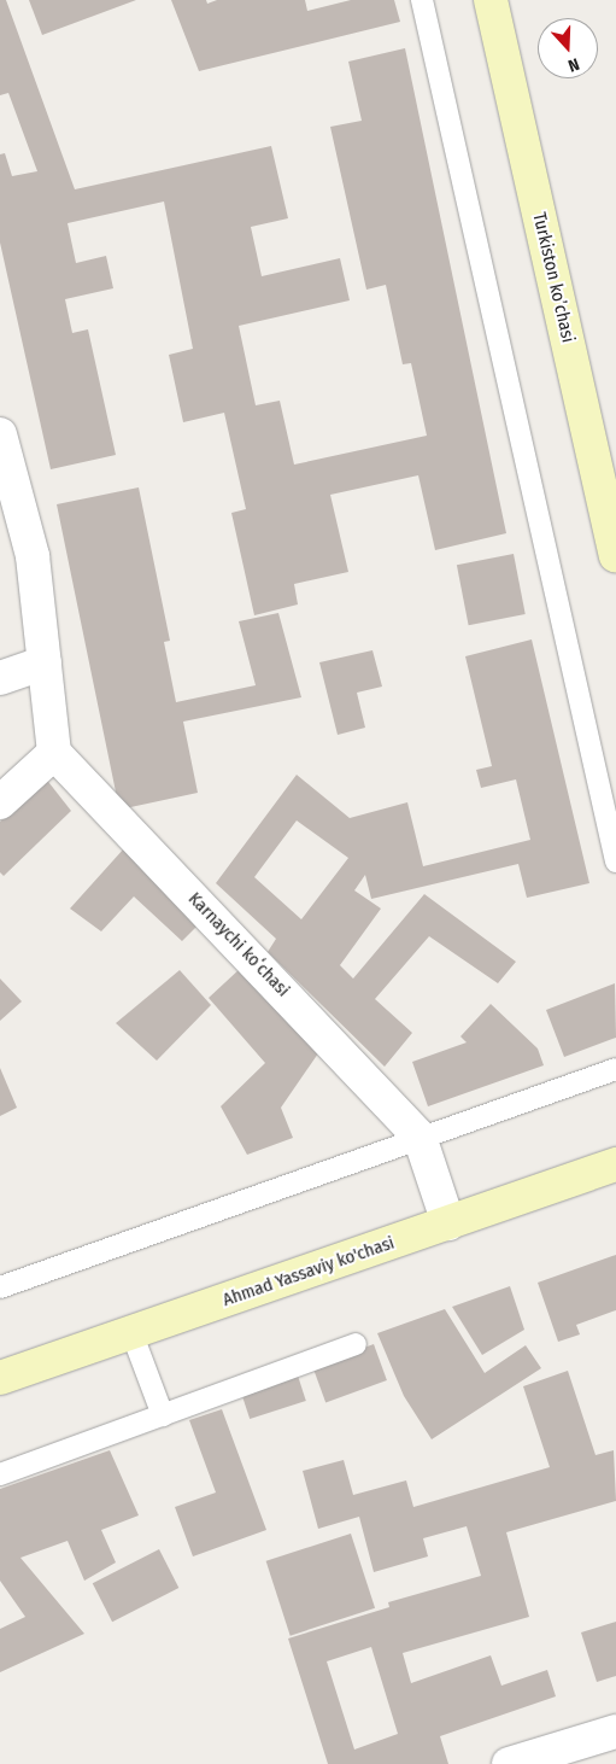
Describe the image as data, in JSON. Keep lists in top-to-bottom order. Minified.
{"streets":{"main road":["Turkiston ko’chasi","Ahmad Yassaviy ko'chasi"],"street":["Karnaychi koʻchasi"]},"crossings":[["Karnaychi koʻchasi","Ahmad Yassaviy ko'chasi"]],"north":"bottom"}
